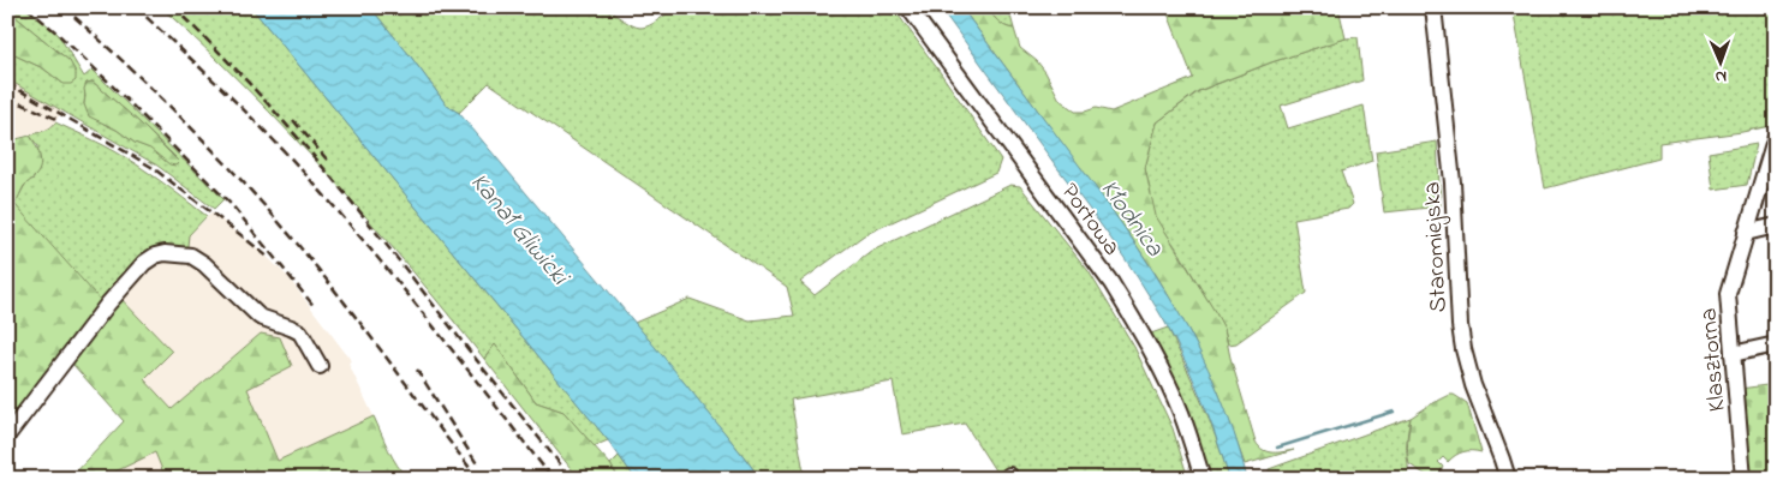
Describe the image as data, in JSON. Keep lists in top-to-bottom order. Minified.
{"streets":{"street":["Portowa","Staromiejska","Klasztorna"]},"water":["Kłodnica","Kanał Gliwicki"],"north":"bottom"}
